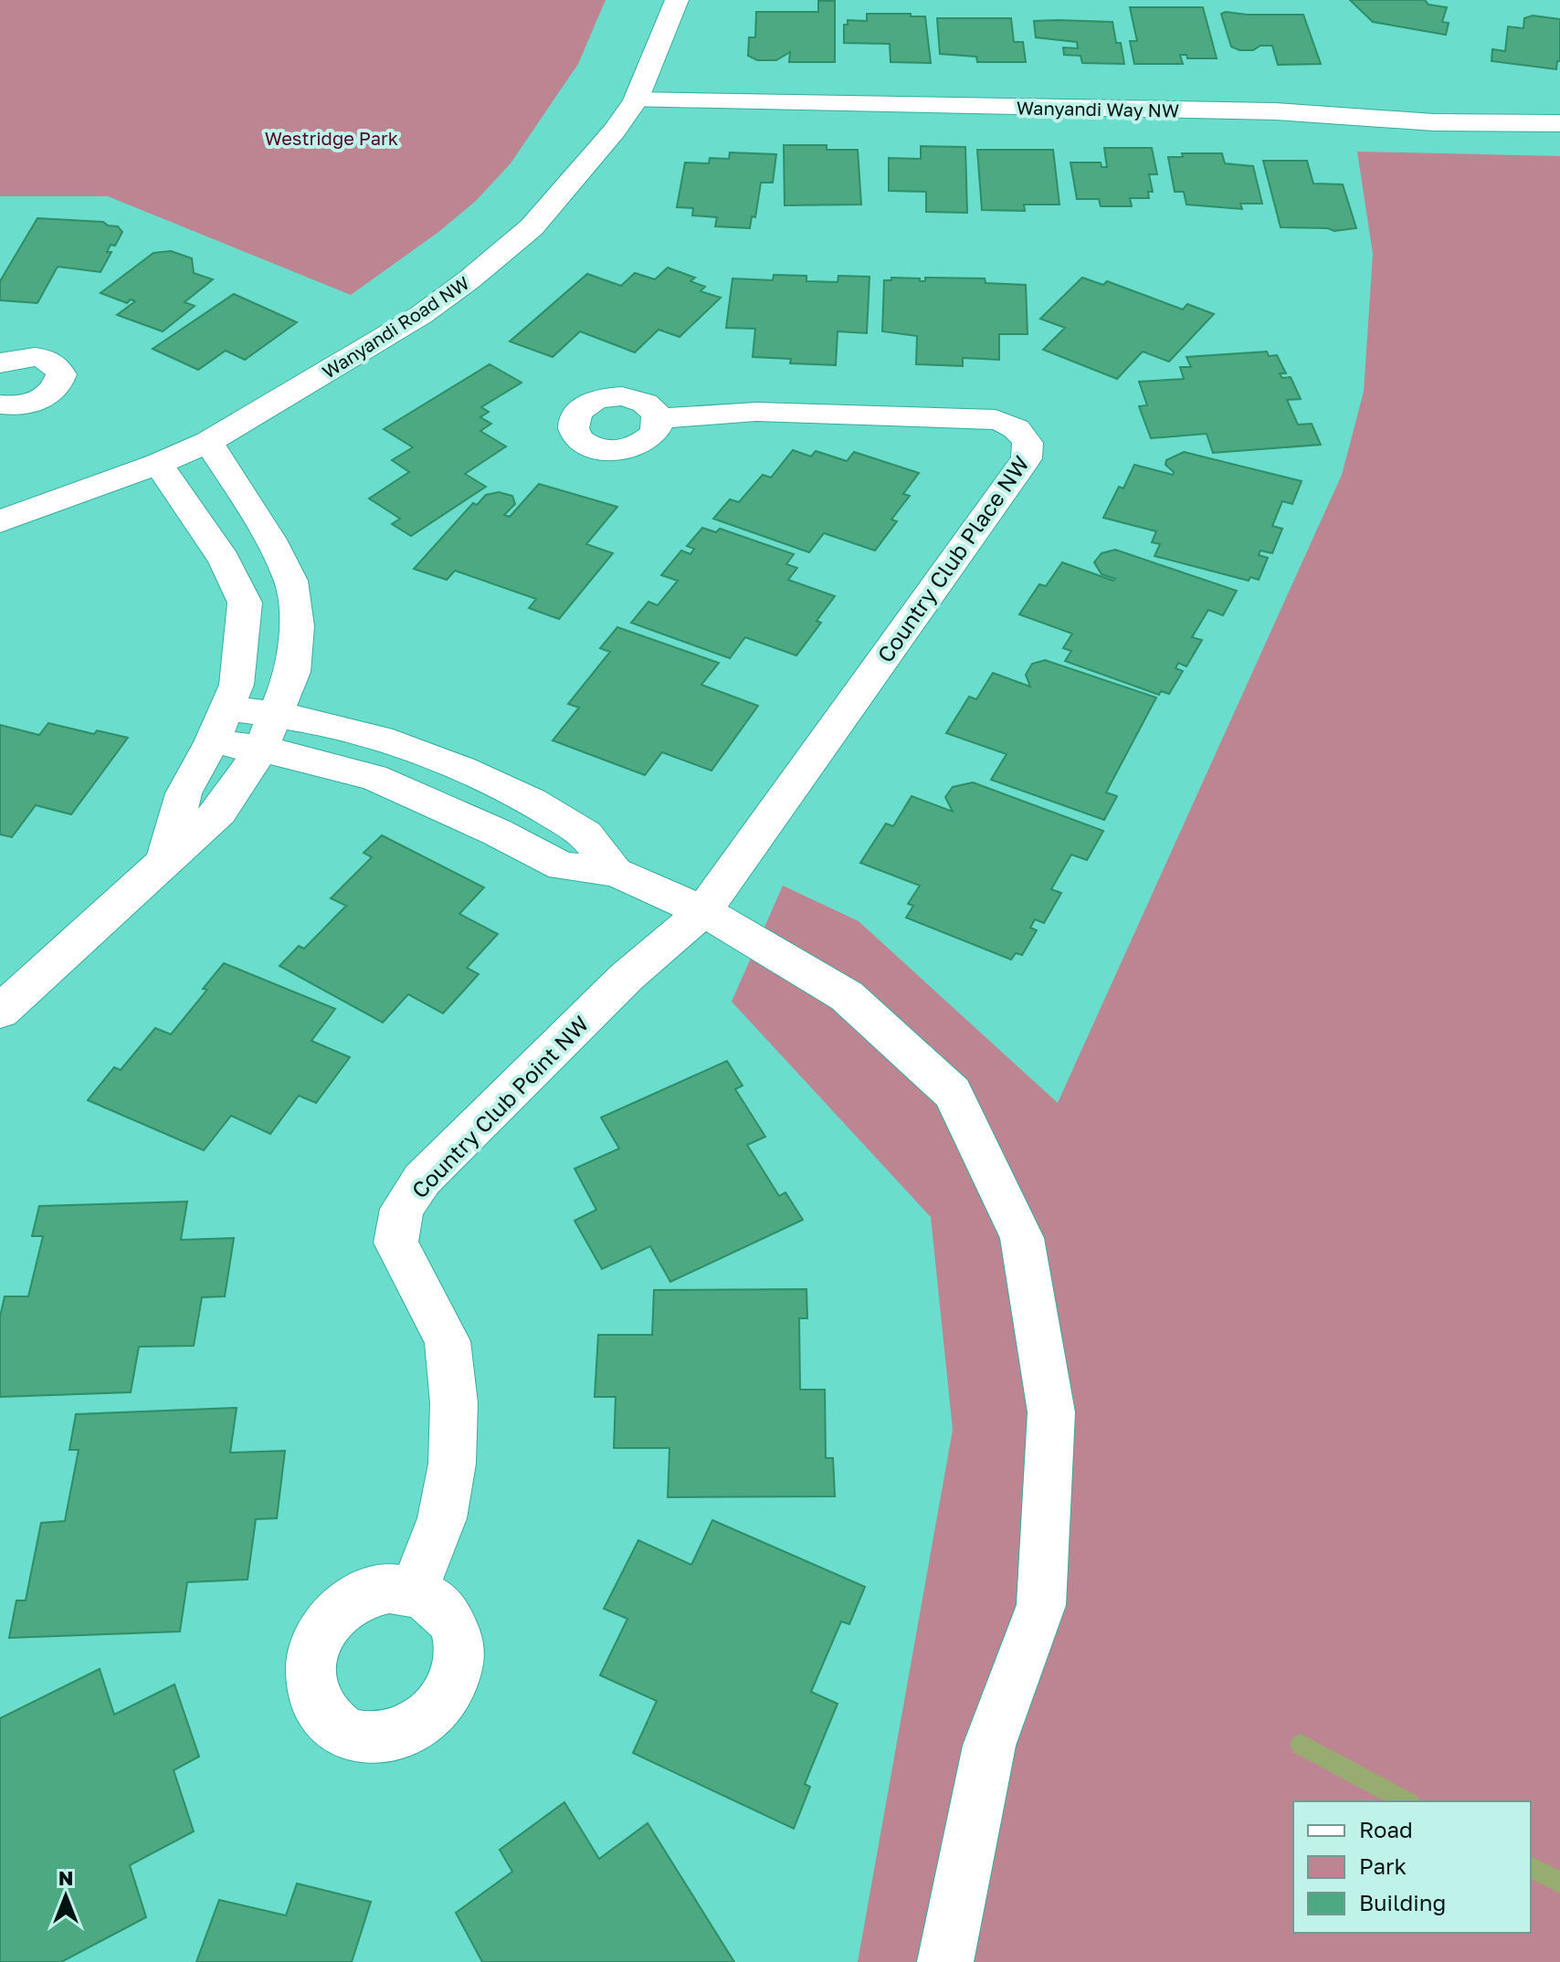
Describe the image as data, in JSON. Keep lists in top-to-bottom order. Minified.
{"streets":{"street":["Wanyandi Way NW","Wanyandi Road NW","Country Club Place NW","Country Club Point NW"]},"crossings":[["Wanyandi Way NW","Wanyandi Road NW"],["Country Club Place NW","Country Club Point NW"]],"parks":["Westridge Park"],"legend":["Road","Park","Building"],"north":"top"}
